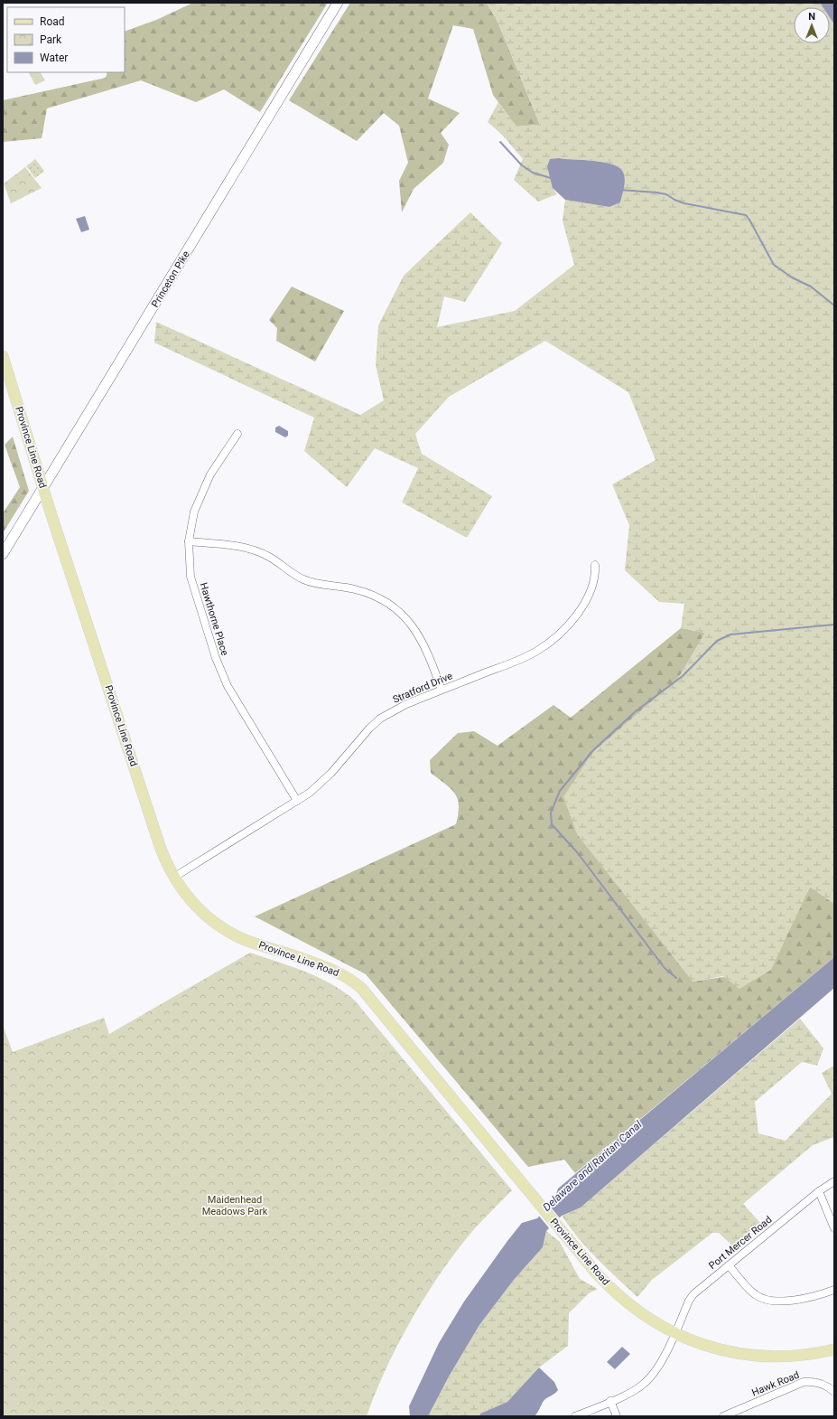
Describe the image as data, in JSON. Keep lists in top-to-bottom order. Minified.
{"streets":{"main road":["Princeton Pike","Province Line Road"],"street":["Hawthorne Place","Stratford Drive","Port Mercer Road","Hawk Road"]},"crossings":[["Princeton Pike","Province Line Road"],["Province Line Road","Stratford Drive"],["Province Line Road","Port Mercer Road"],["Hawthorne Place","Stratford Drive"]],"water":["Delaware and Raritan Canal"],"parks":["Maidenhead Meadows Park"],"legend":["Road","Park","Water"],"north":"top"}
